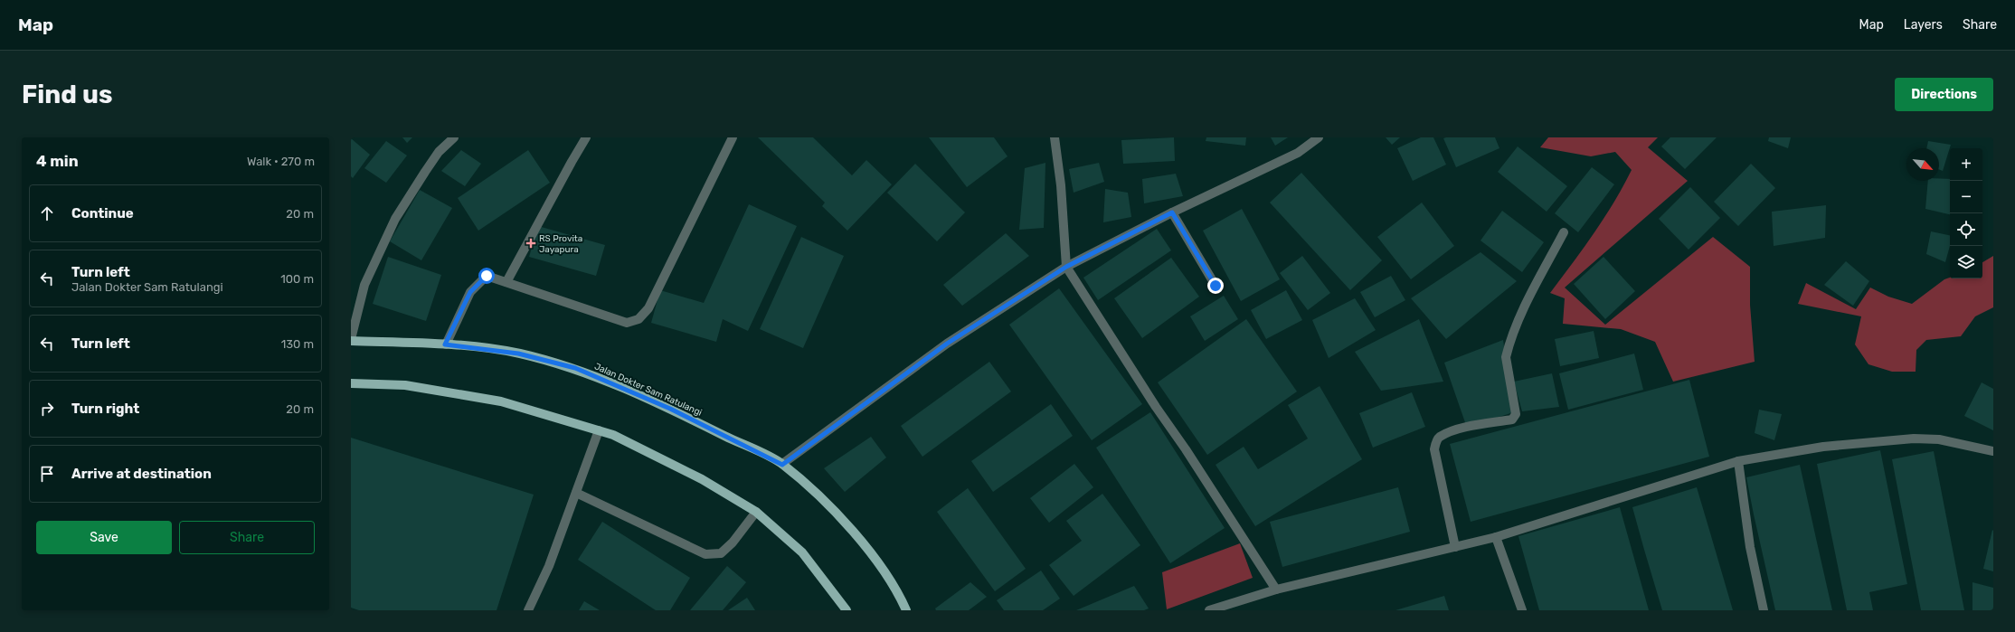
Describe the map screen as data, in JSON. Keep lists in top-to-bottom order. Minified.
{"streets":{"main road":["Jalan Dokter Sam Ratulangi"]},"places":{"health":["RS Provita Jayapura"]},"north":"bottom right","page":{"header":"Map","nav":["Map","Layers","Share"],"buttons":["Directions",["Save","Share"]],"title":"Find us","heading":["4 min","Walk · 270 m"],"map_buttons":["+","−"],"list":[["Continue","20 m"],["Turn left","Jalan Dokter Sam Ratulangi","100 m"],["Turn left","130 m"],["Turn right","20 m"],"Arrive at destination"]}}
